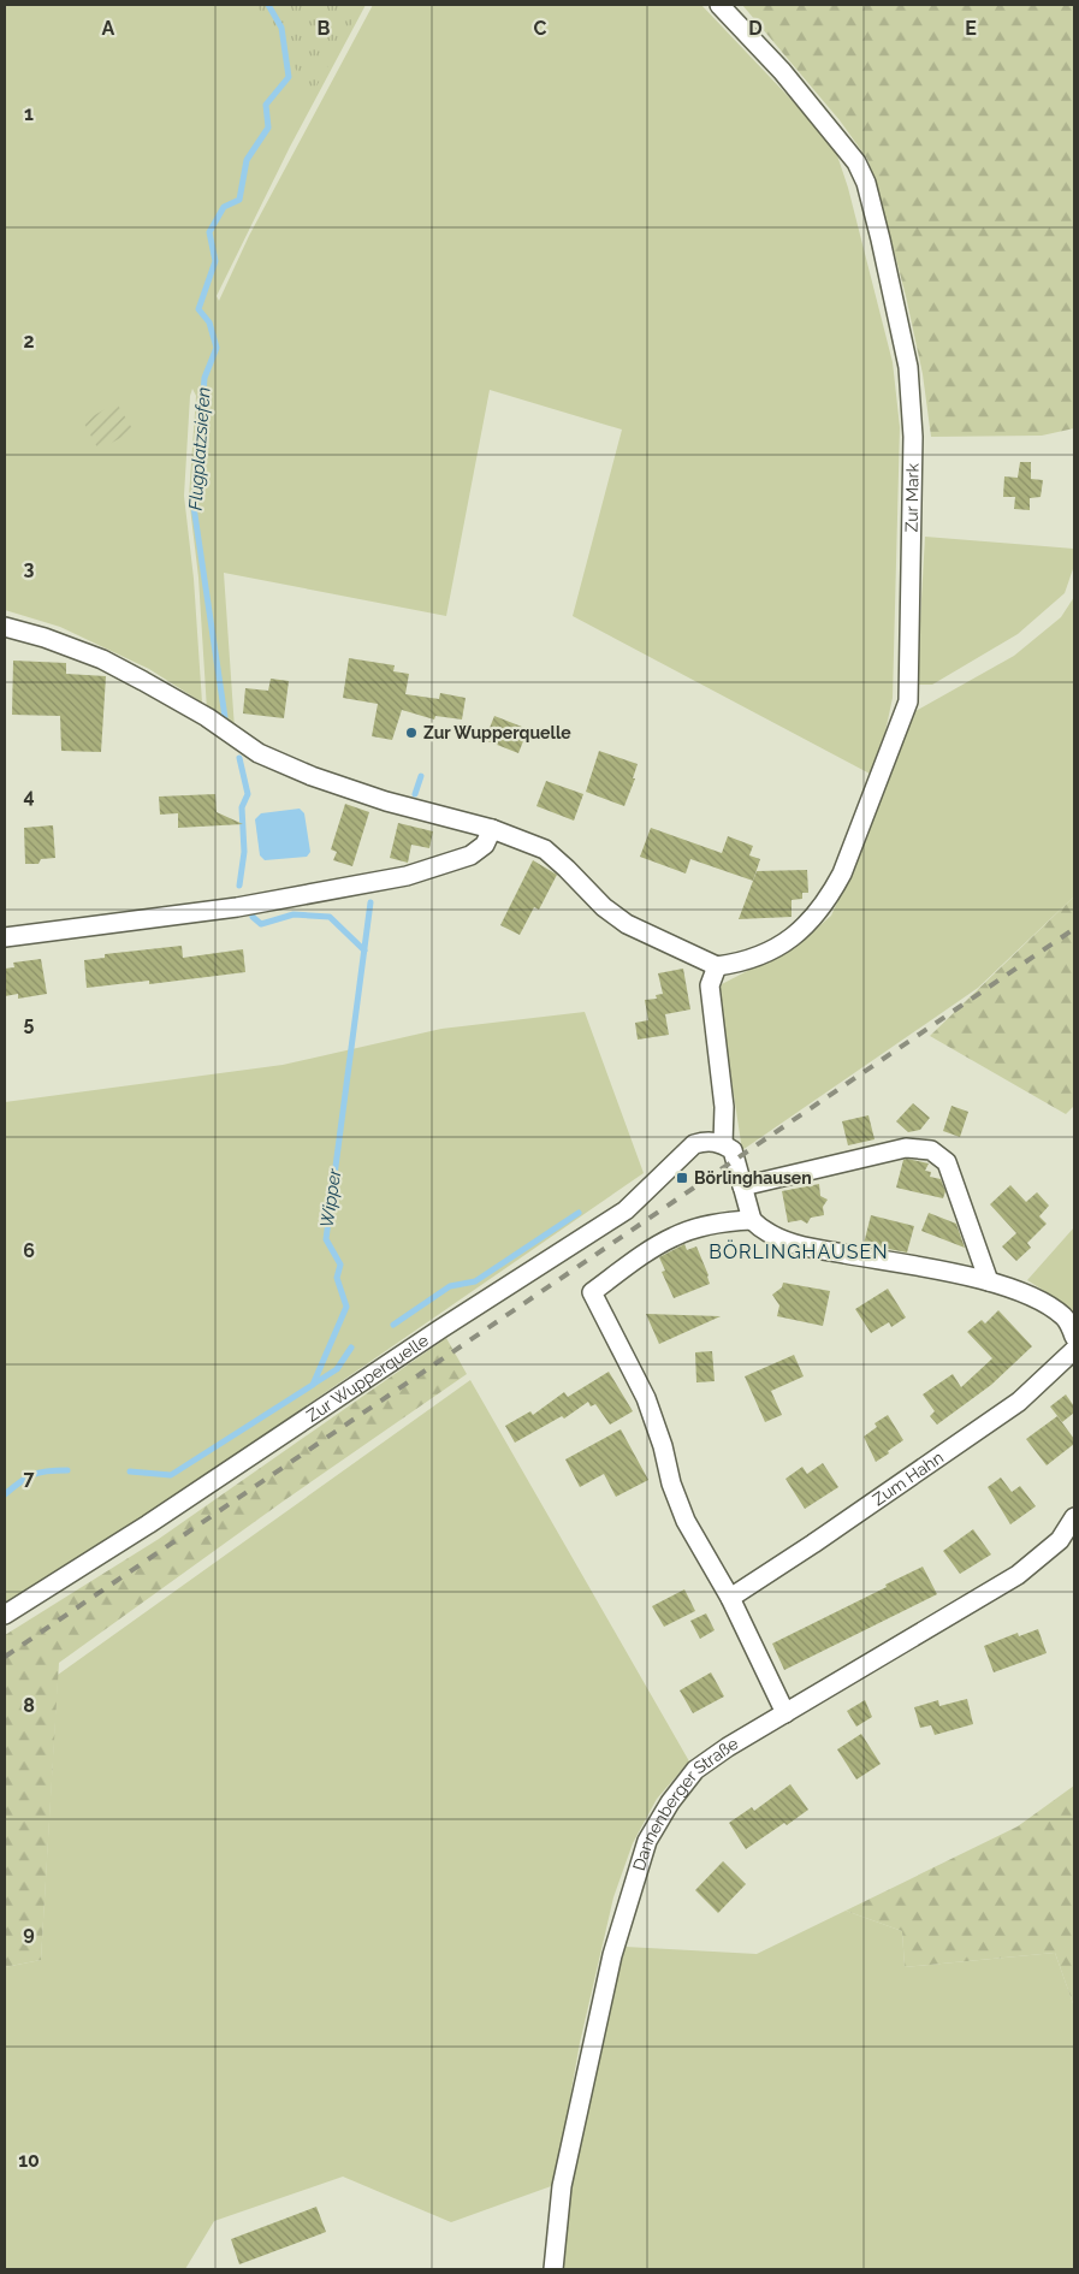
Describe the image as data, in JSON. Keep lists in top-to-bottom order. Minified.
{"streets":{"street":["Zur Mark","Zur Wupperquelle","Zum Hahn","Dannenberger Straße"]},"districts":["BÖRLINGHAUSEN"],"water":["Flugplatzsiefen","Wipper"],"places":{"other":["Zur Wupperquelle"],"transit":["Börlinghausen"]},"grid":{"columns":["A","B","C","D","E"],"rows":["1","2","3","4","5","6","7","8","9","10"]}}
